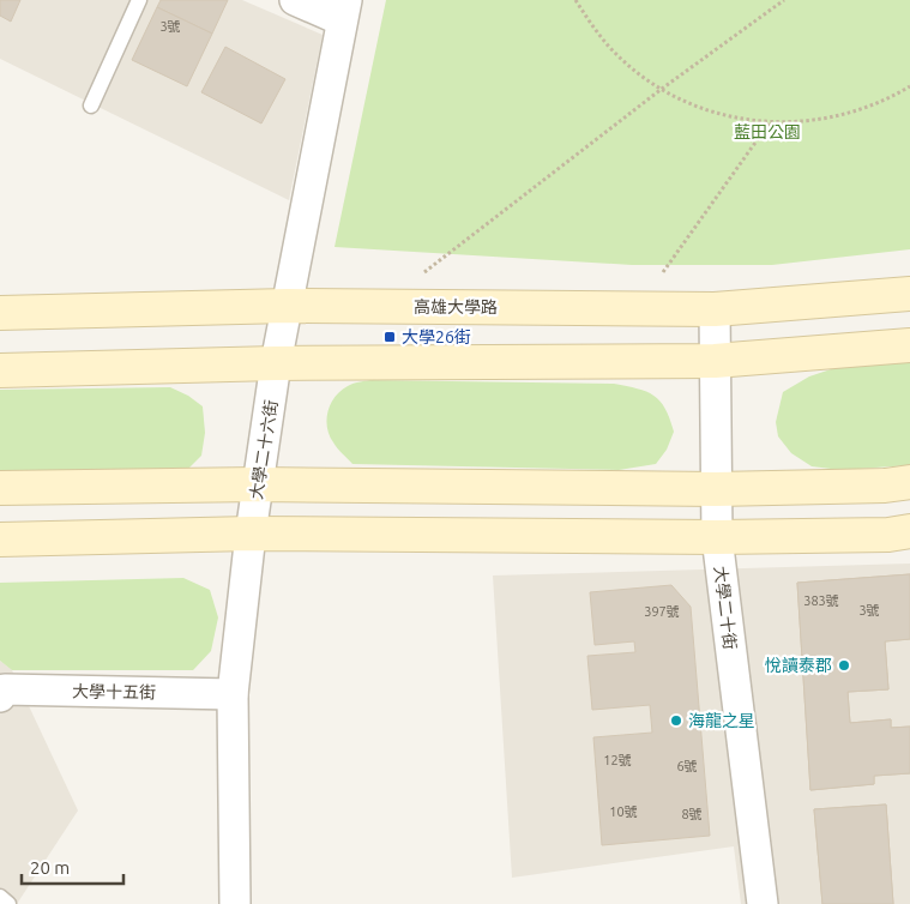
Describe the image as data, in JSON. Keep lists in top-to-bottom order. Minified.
{"streets":{"street":["高雄大學路","大學二十六街","大學二十街","大學十五街"]},"crossings":[["高雄大學路","大學二十六街"],["高雄大學路","大學二十街"],["大學二十六街","大學十五街"]],"parks":["藍田公園"],"places":{"transit":["大學26街"],"other":["悅讀泰郡","海龍之星"]},"house_numbers":["3號","383號","3號","397號","12號","6號","10號","8號"],"scale_bar":"20 m"}
